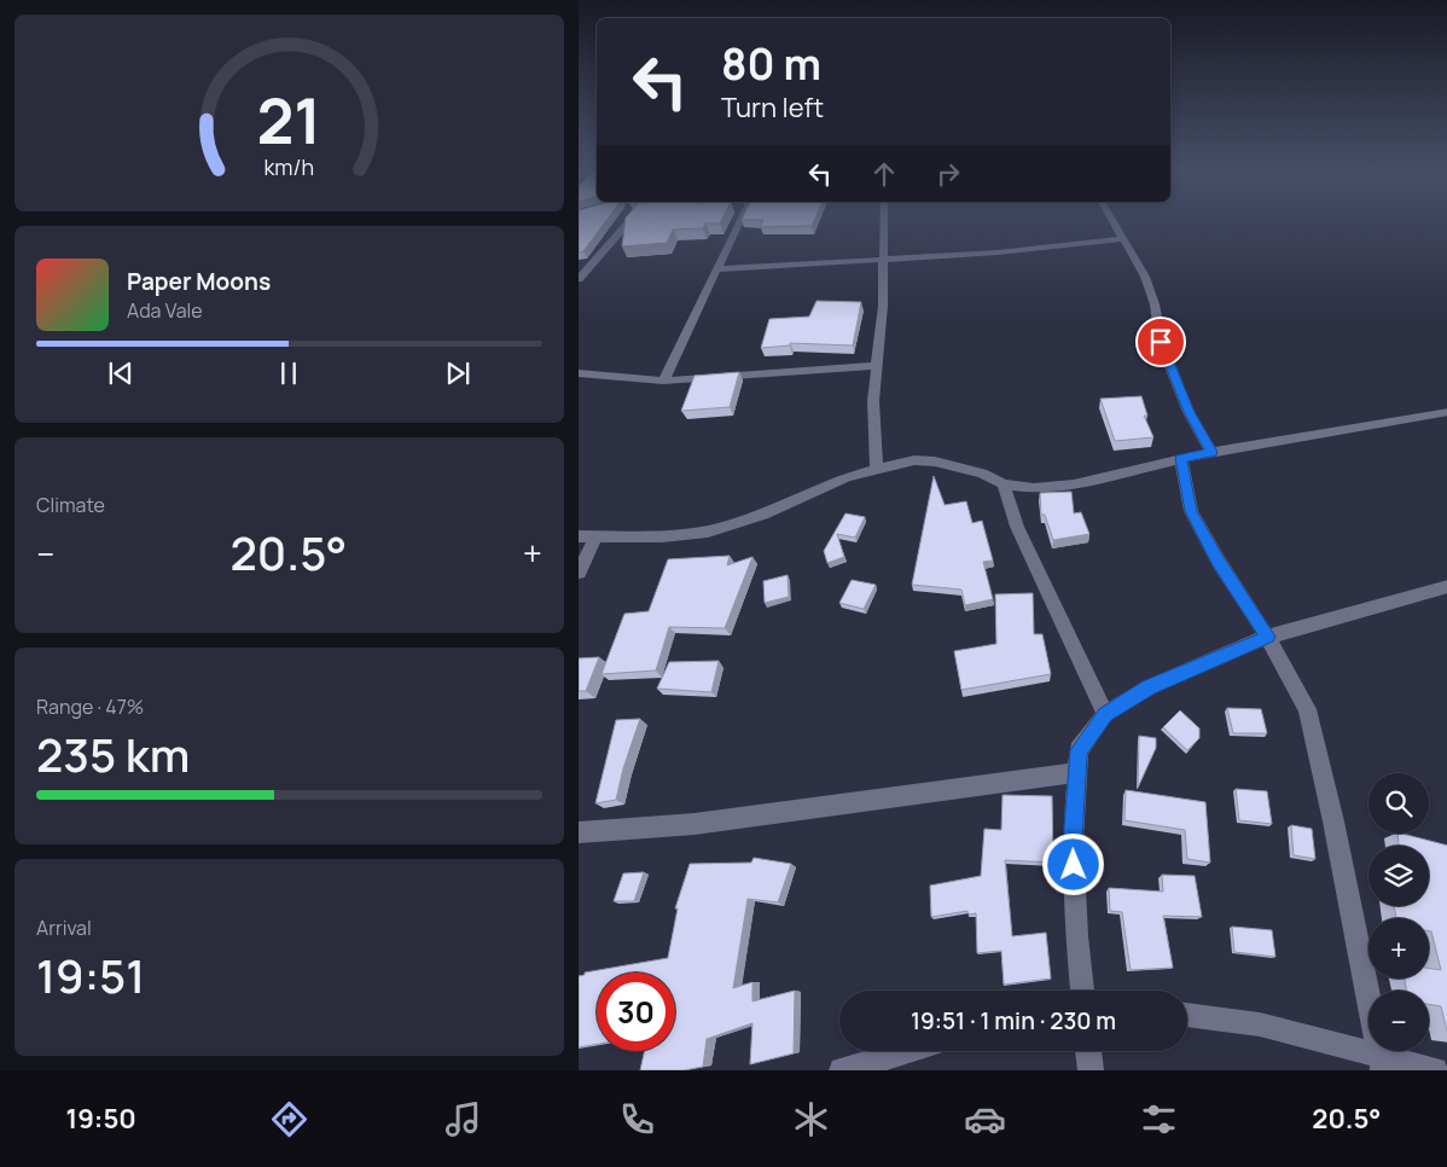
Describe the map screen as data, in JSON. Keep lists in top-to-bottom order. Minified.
{"page":{"turn":["80 m","Turn left"],"song":["Paper Moons","Ada Vale"],"tile":["Climate",["Range · 47%","235 km"],["Arrival","19:51"]],"heat":["−","20.5°","+"],"map_buttons":["+","−"],"limit":"30","trip":"19:51 · 1 min · 230 m","tabs":["19:50","20.5°"],"gauge":["21","km/h"]}}
